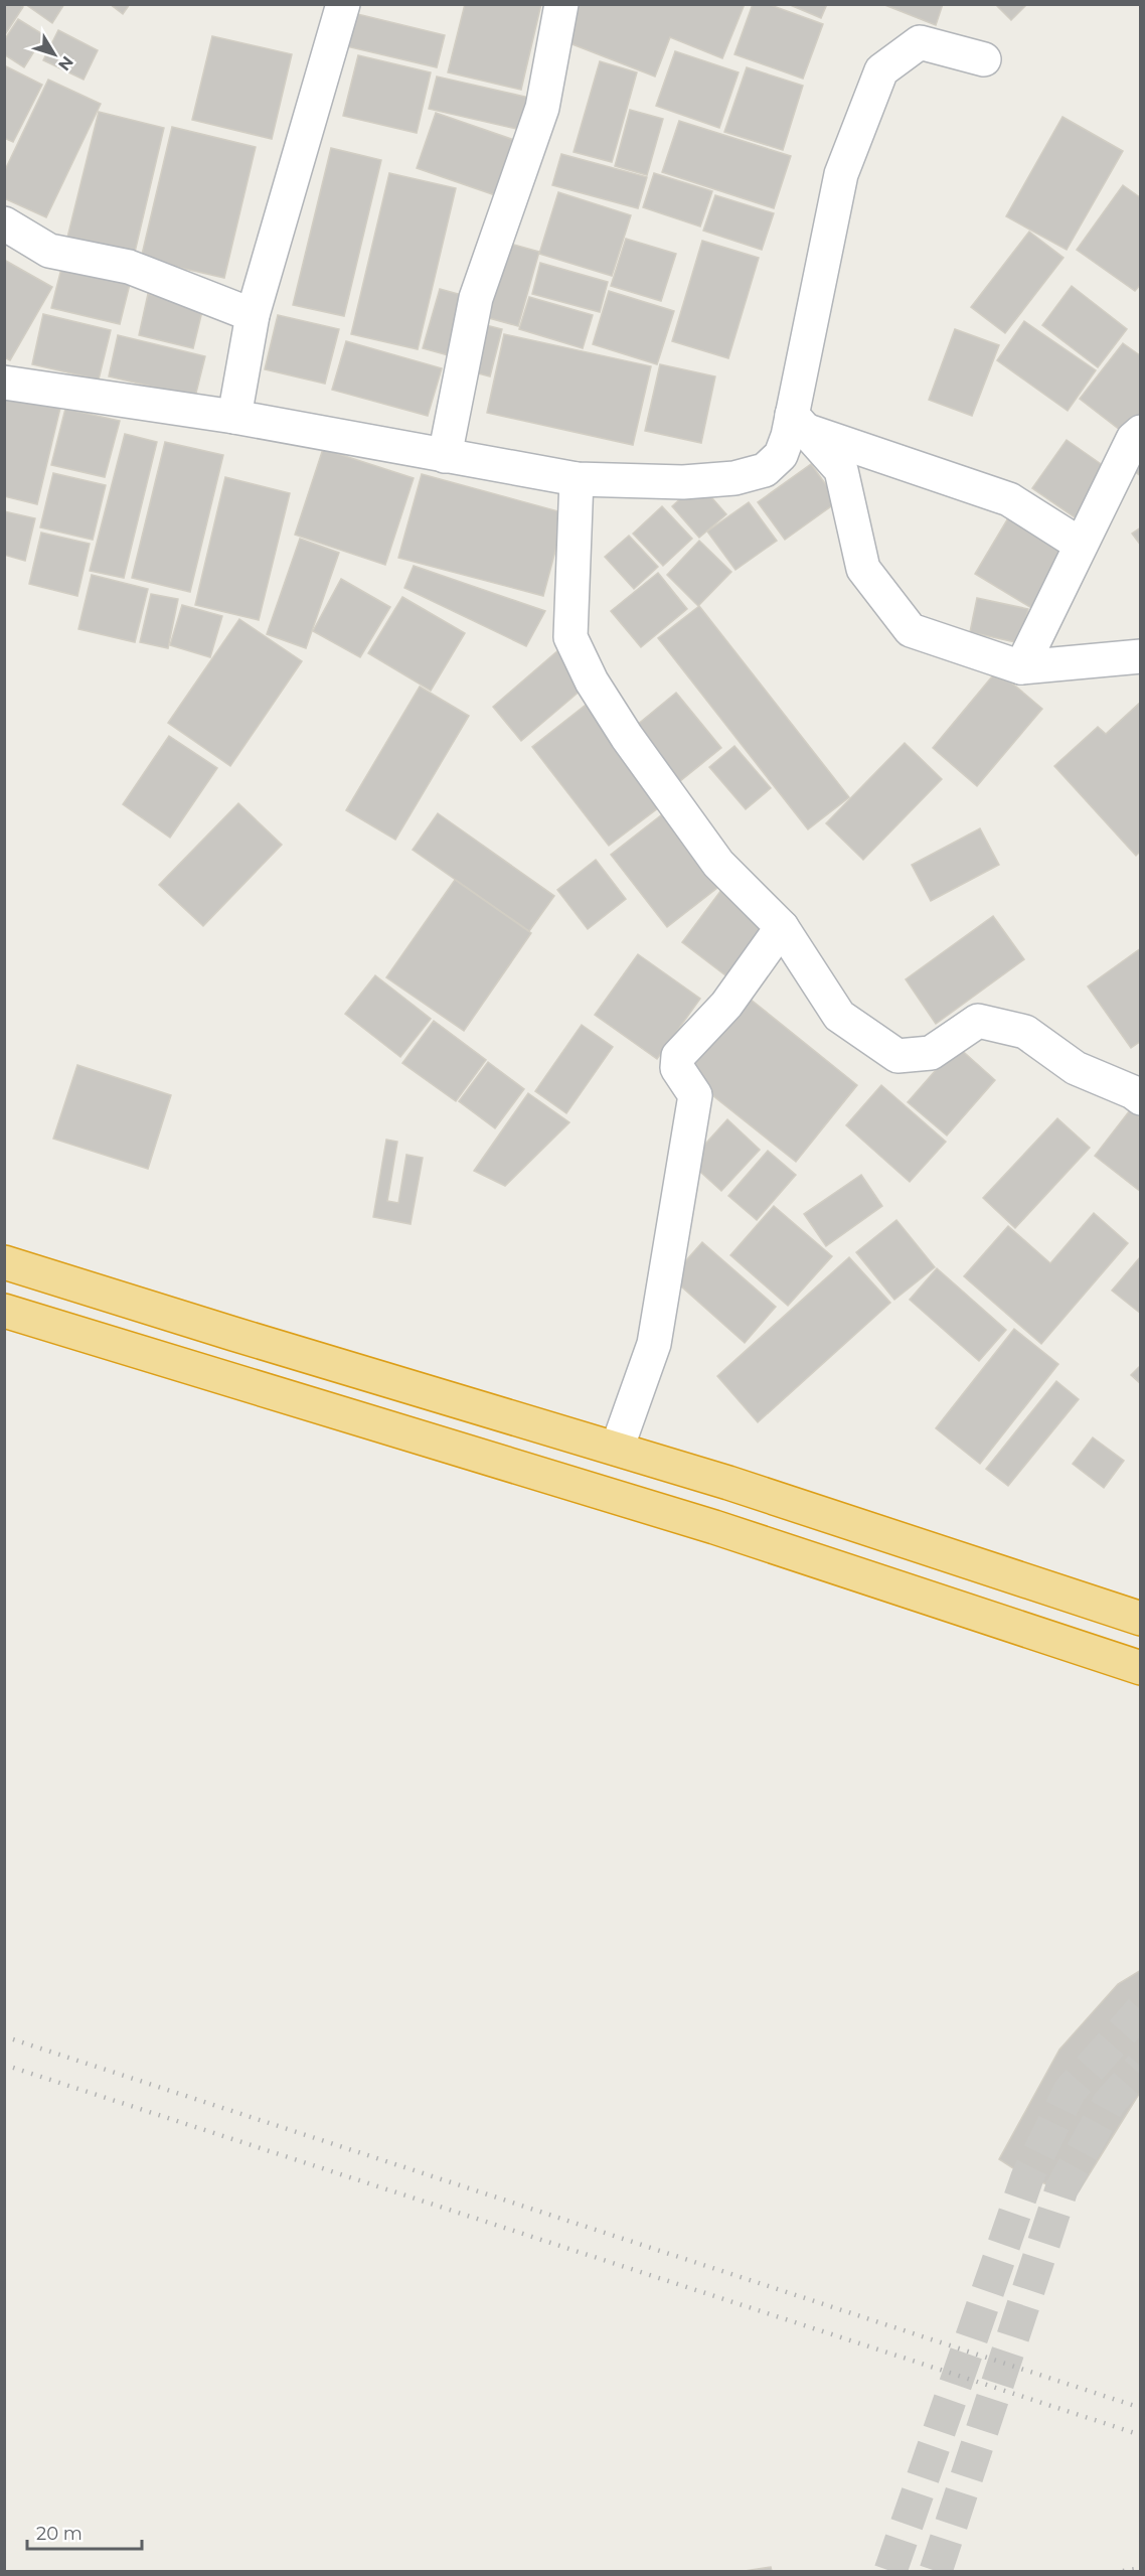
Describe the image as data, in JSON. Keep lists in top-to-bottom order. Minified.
{"scale_bar":"20 m","north":"bottom right"}
